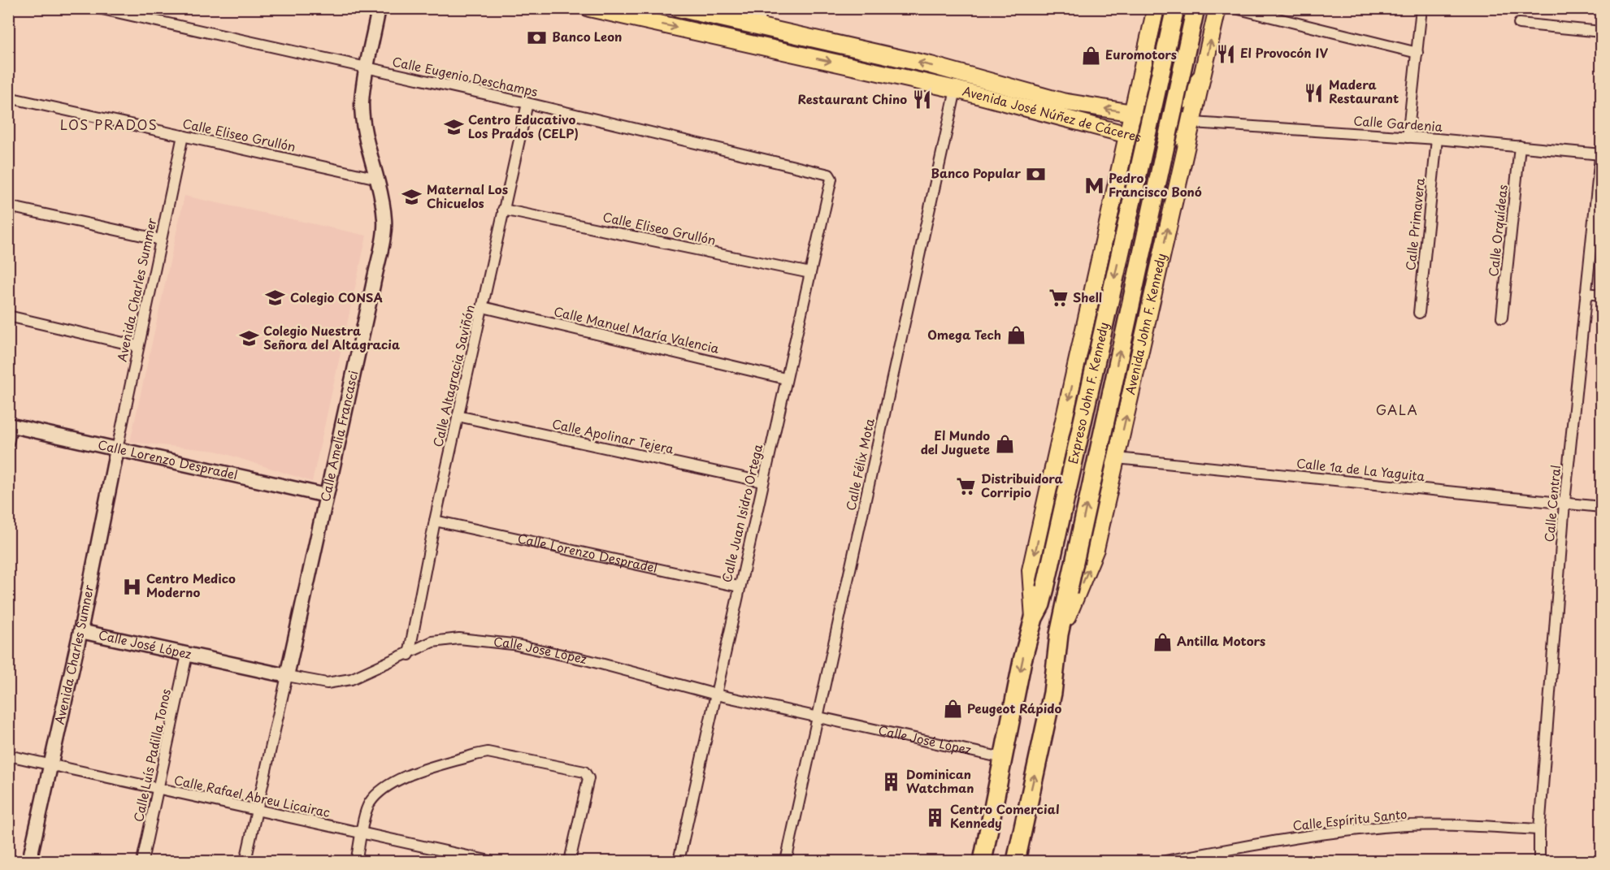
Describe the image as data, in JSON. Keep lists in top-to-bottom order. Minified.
{"streets":{"highway":["Expreso John F. Kennedy"],"main road":["Avenida José Núñez de Cáceres","Avenida John F. Kennedy"],"street":["Calle Eugenio Deschamps","Calle Gardenia","Calle Eliseo Grullón","Calle Primavera","Calle Orquídeas","Avenida Charles Summer","Calle Manuel María Valencia","Calle Altagracia Saviñón","Calle Amelia Francasci","Calle Apolinar Tejera","Calle Lorenzo Despradel","Calle Félix Mota","Calle 1a de La Yaguita","Calle Central","Calle Juan Isidro Ortega","Calle José López","Avenida Charles Sumner","Calle Luís Padilla Tonos","Calle Rafael Abreu Licairac","Calle Espíritu Santo"]},"crossings":[["Calle Eugenio Deschamps","Calle Altagracia Saviñón"],["Calle Eugenio Deschamps","Calle Amelia Francasci"],["Calle Eugenio Deschamps","Calle Juan Isidro Ortega"],["Avenida José Núñez de Cáceres","Calle Gardenia"],["Avenida José Núñez de Cáceres","Avenida John F. Kennedy"],["Avenida José Núñez de Cáceres","Calle Félix Mota"],["Calle Gardenia","Calle Primavera"],["Calle Gardenia","Calle Orquídeas"],["Calle Gardenia","Avenida John F. Kennedy"],["Calle Gardenia","Calle Central"],["Calle Eliseo Grullón","Avenida Charles Summer"],["Calle Eliseo Grullón","Calle Altagracia Saviñón"],["Calle Eliseo Grullón","Calle Amelia Francasci"],["Calle Eliseo Grullón","Calle Juan Isidro Ortega"],["Avenida Charles Summer","Calle Lorenzo Despradel"],["Avenida Charles Summer","Avenida Charles Sumner"],["Avenida John F. Kennedy","Expreso John F. Kennedy"],["Avenida John F. Kennedy","Calle 1a de La Yaguita"],["Calle Manuel María Valencia","Calle Altagracia Saviñón"],["Calle Manuel María Valencia","Calle Juan Isidro Ortega"],["Calle Altagracia Saviñón","Calle Apolinar Tejera"],["Calle Altagracia Saviñón","Calle Lorenzo Despradel"],["Calle Altagracia Saviñón","Calle José López"],["Expreso John F. Kennedy","Calle José López"],["Calle Amelia Francasci","Calle Lorenzo Despradel"],["Calle Amelia Francasci","Calle José López"],["Calle Amelia Francasci","Calle Rafael Abreu Licairac"],["Calle Apolinar Tejera","Calle Juan Isidro Ortega"],["Calle Lorenzo Despradel","Calle Juan Isidro Ortega"],["Calle Lorenzo Despradel","Avenida Charles Sumner"],["Calle Félix Mota","Calle José López"],["Calle 1a de La Yaguita","Calle Central"],["Calle Central","Calle Espíritu Santo"],["Calle Juan Isidro Ortega","Calle José López"],["Calle José López","Avenida Charles Sumner"],["Calle José López","Calle Luís Padilla Tonos"],["Avenida Charles Sumner","Calle Rafael Abreu Licairac"],["Calle Luís Padilla Tonos","Calle Rafael Abreu Licairac"]],"districts":["LOS PRADOS","GALA"],"places":{"bank":["Banco Leon","Banco Popular"],"restaurant":["El Provocón IV","Madera Restaurant","Restaurant Chino"],"shop":["Euromotors","Omega Tech","El Mundo del Juguete","Antilla Motors","Peugeot Rápido"],"school or university":["Centro Educativo Los Prados (CELP)","Maternal Los Chicuelos","Colegio CONSA","Colegio Nuestra Señora del Altagracia"],"metro station":["Pedro Francisco Bonó"],"supermarket":["Shell","Distribuidora Corripio"],"hospital":["Centro Medico Moderno"],"building":["Dominican Watchman","Centro Comercial Kennedy"]}}
